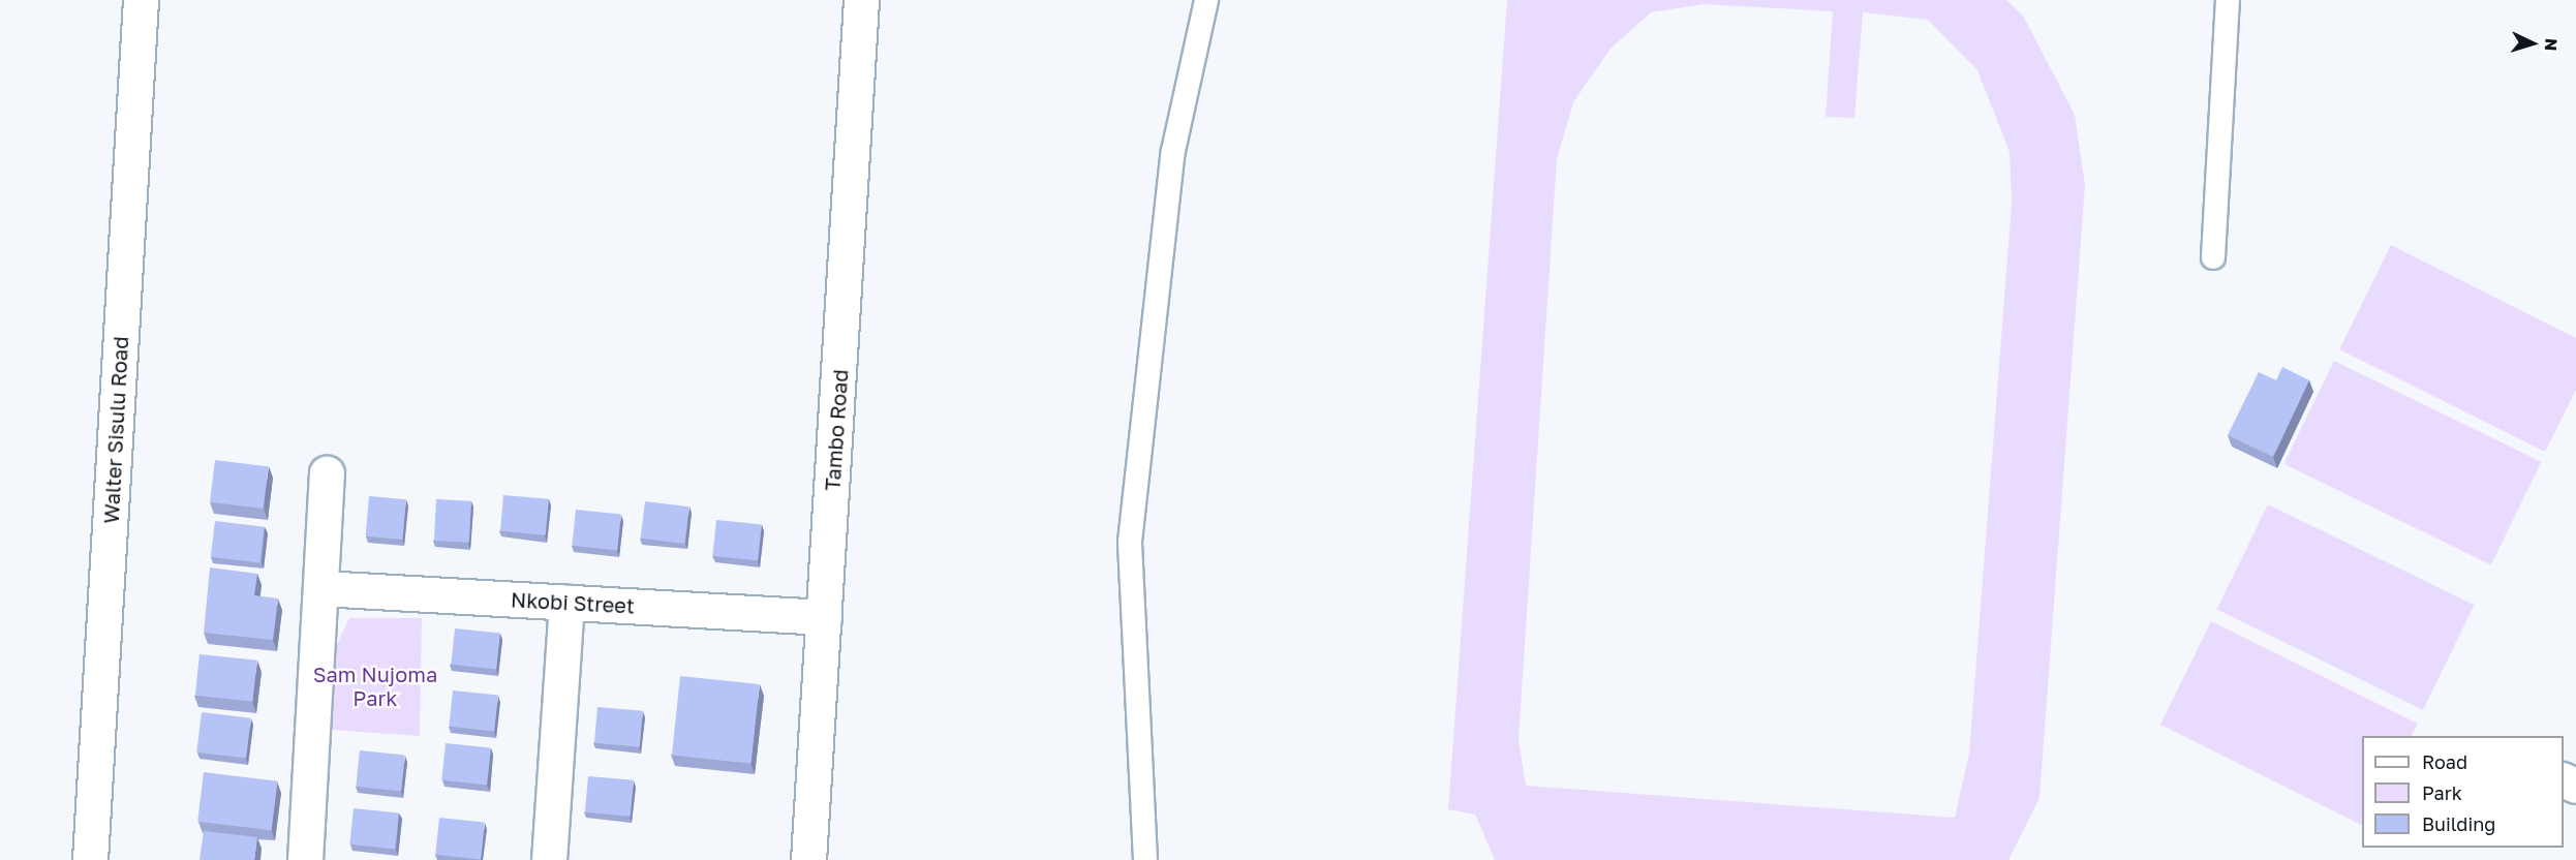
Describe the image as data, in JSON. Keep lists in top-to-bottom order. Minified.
{"streets":{"street":["Walter Sisulu Road","Tambo Road","Nkobi Street"]},"crossings":[["Tambo Road","Nkobi Street"]],"parks":["Sam Nujoma Park"],"legend":["Road","Park","Building"],"north":"right"}
